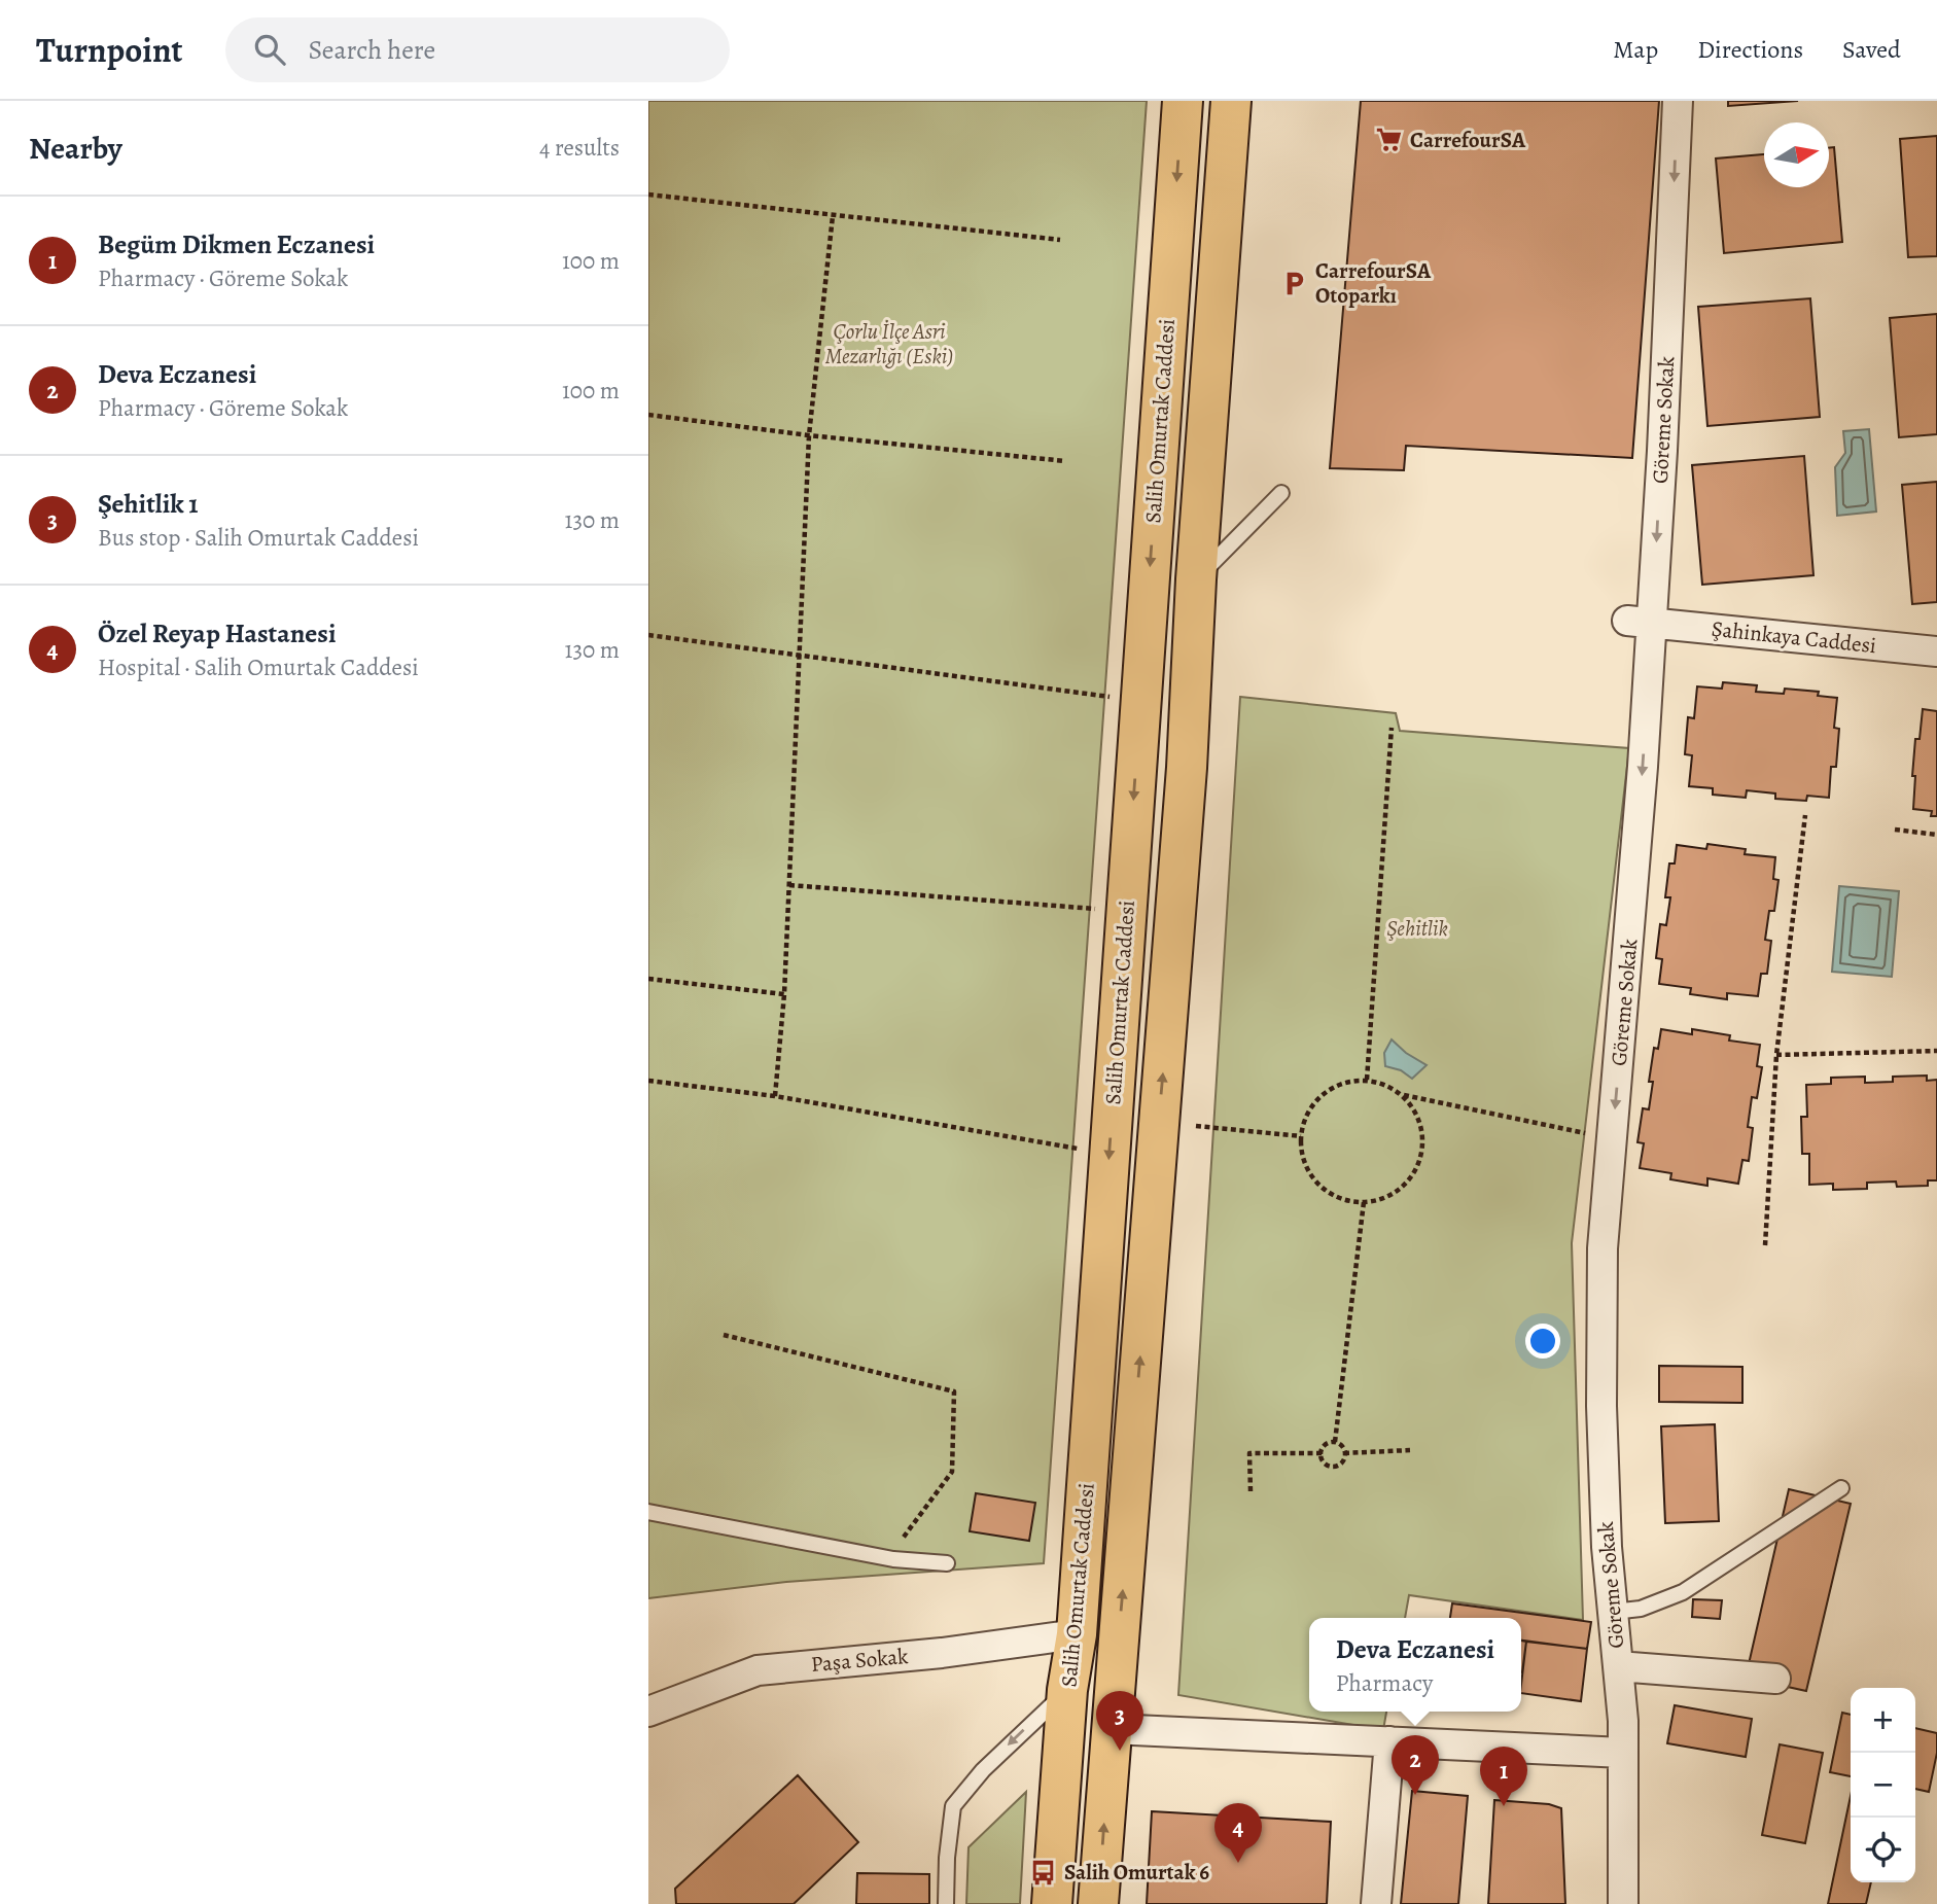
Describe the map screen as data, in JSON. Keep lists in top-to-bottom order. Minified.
{"streets":{"main road":["Salih Omurtak Caddesi"],"street":["Göreme Sokak","Şahinkaya Caddesi","Paşa Sokak"]},"crossings":[["Göreme Sokak","Şahinkaya Caddesi"],["Salih Omurtak Caddesi","Paşa Sokak"]],"one_way":["Göreme Sokak"],"parks":["Çorlu İlçe Asri Mezarlığı (Eski)","Şehitlik"],"places":{"supermarket":["CarrefourSA"],"parking":["CarrefourSA Otoparkı"],"bus stop":["Salih Omurtak 6"]},"north":"right","page":{"header":"Turnpoint","search":"Search here","nav":["Map","Directions","Saved"],"heading":["Nearby","4 results"],"list":[{"mark":"1","name":"Begüm Dikmen Eczanesi","note":"Pharmacy · Göreme Sokak","value":"100 m"},{"mark":"2","name":"Deva Eczanesi","note":"Pharmacy · Göreme Sokak","value":"100 m"},{"mark":"3","name":"Şehitlik 1","note":"Bus stop · Salih Omurtak Caddesi","value":"130 m"},{"mark":"4","name":"Özel Reyap Hastanesi","note":"Hospital · Salih Omurtak Caddesi","value":"130 m"}],"popup":["Deva Eczanesi","Pharmacy"],"map_buttons":["+","−"],"pins":["3","2","1","4"]}}
